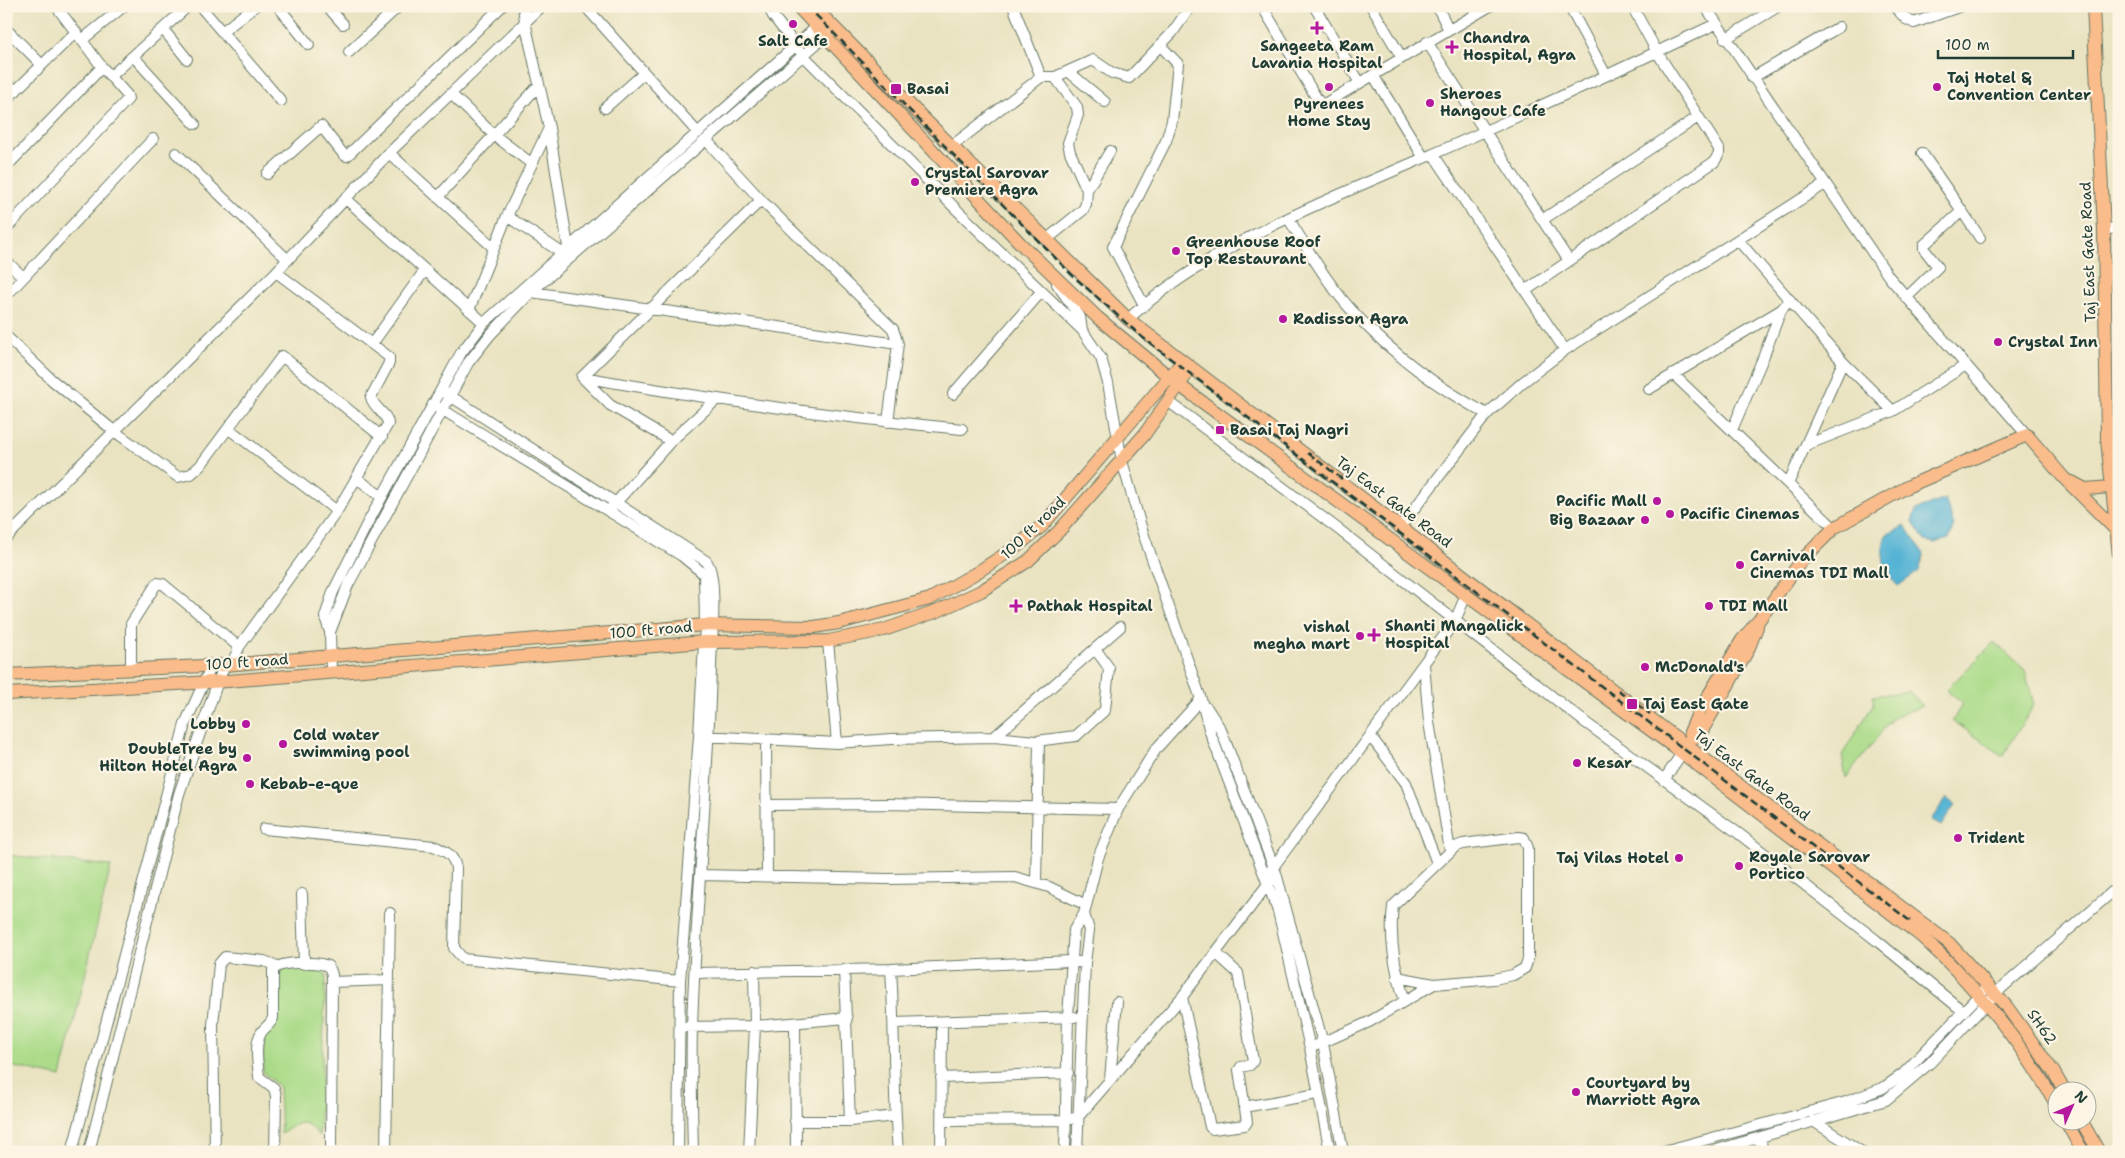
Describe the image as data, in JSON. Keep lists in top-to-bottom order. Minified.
{"streets":{"main road":["Taj East Gate Road","100 ft road","SH62"]},"crossings":[["Taj East Gate Road","100 ft road"],["Taj East Gate Road","SH62"],["100 ft road","SH62"]],"places":{"other":["Salt Cafe","Pyrenees Home Stay","Taj Hotel & Convention Center","Sheroes Hangout Cafe","Crystal Sarovar Premiere Agra","Greenhouse Roof Top Restaurant","Radisson Agra","Crystal Inn","Pacific Mall","Pacific Cinemas","Big Bazaar","Carnival Cinemas TDI Mall","TDI Mall","vishal megha mart","McDonald's","Lobby","Cold water swimming pool","DoubleTree by Hilton Hotel Agra","Kesar","Kebab-e-que","Trident","Taj Vilas Hotel","Royale Sarovar Portico","Courtyard by Marriott Agra"],"health":["Sangeeta Ram Lavania Hospital","Chandra Hospital, Agra","Pathak Hospital","Shanti Mangalick Hospital"],"transit":["Basai","Basai Taj Nagri","Taj East Gate"]},"scale_bar":"100 m","north":"top right"}
